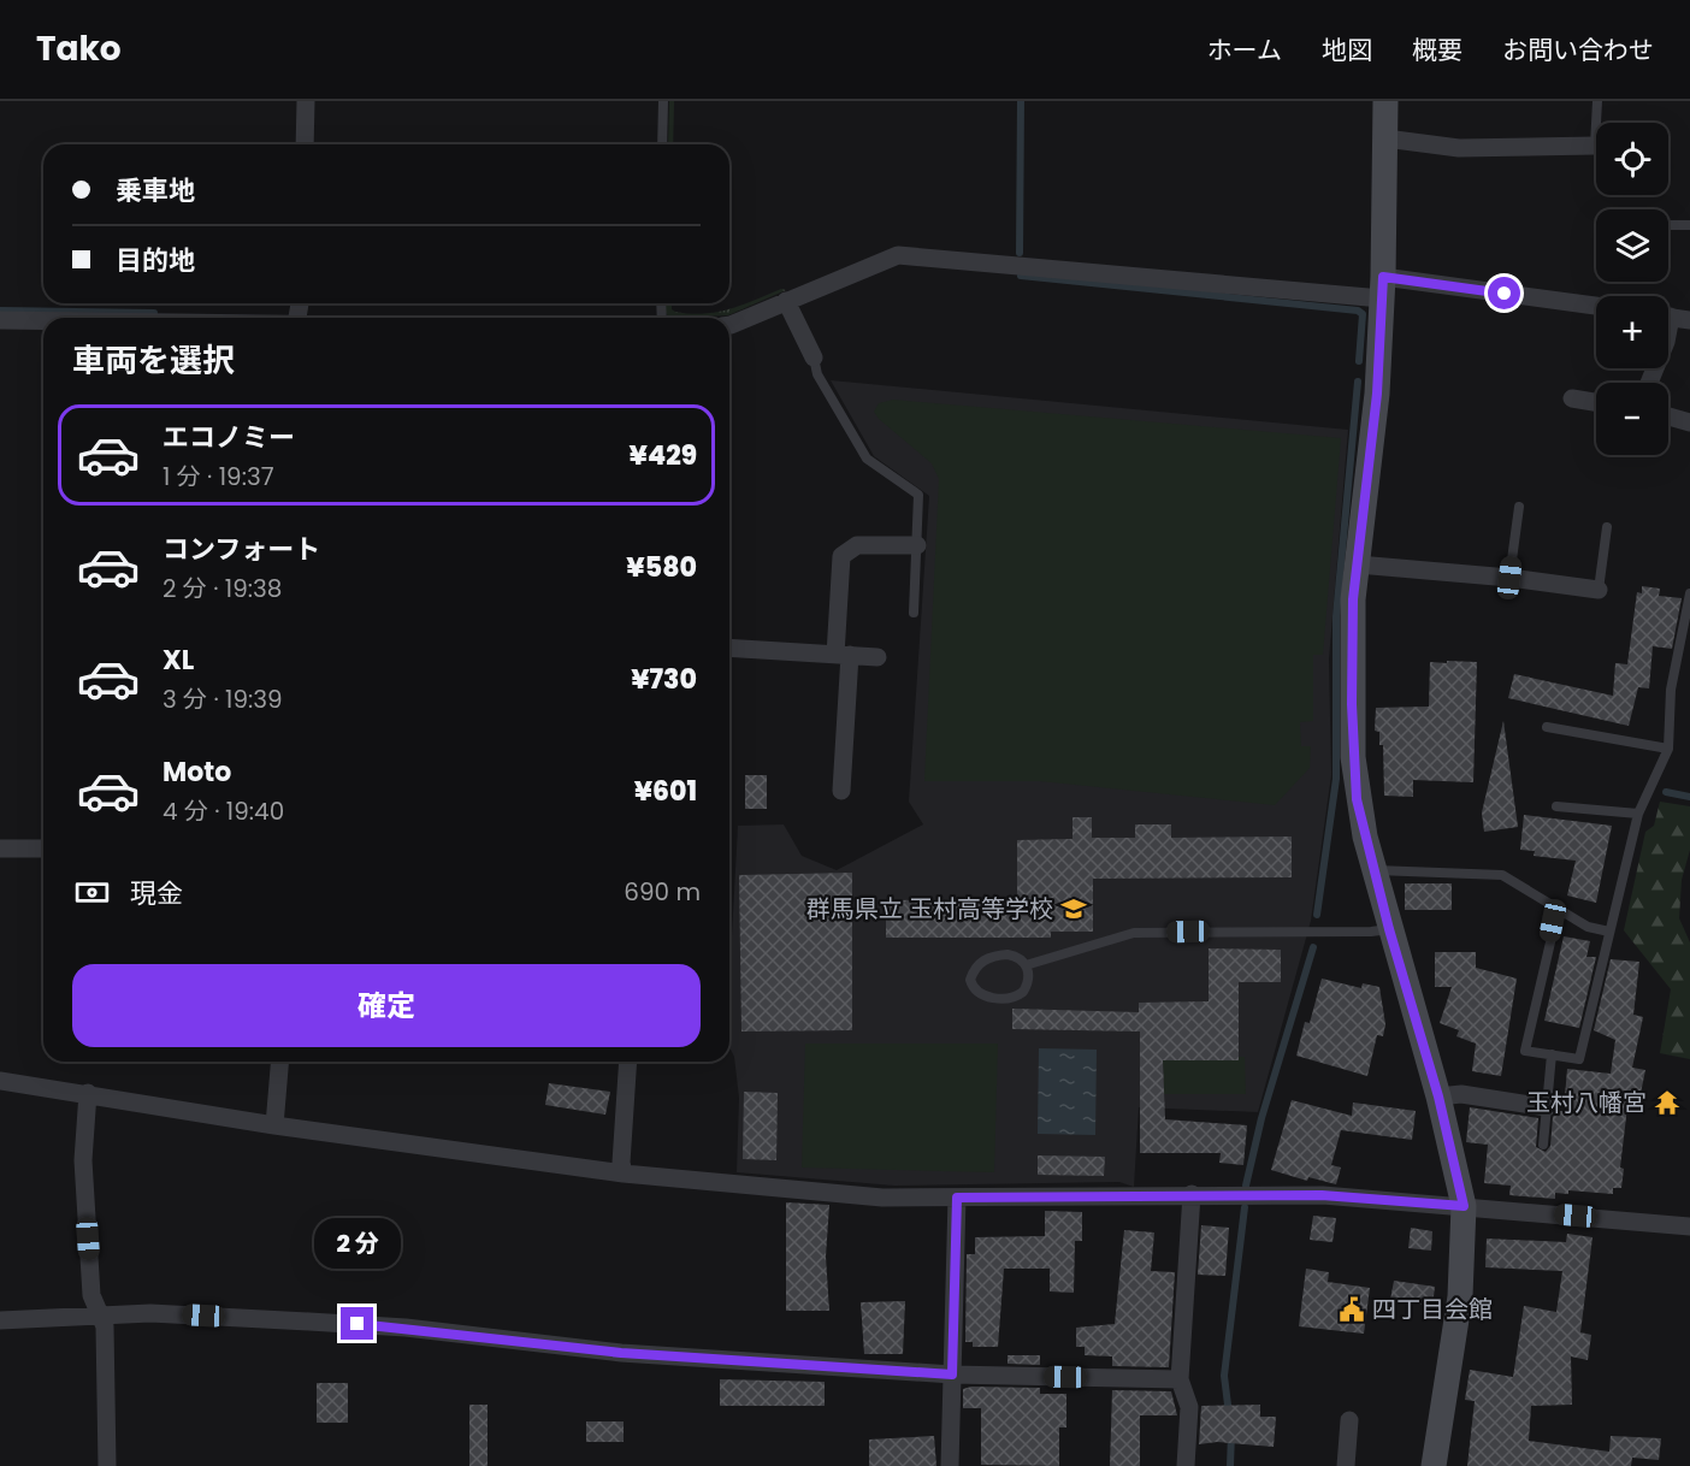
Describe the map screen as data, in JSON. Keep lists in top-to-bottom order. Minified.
{"places":{"school or university":["群馬県立 玉村高等学校"],"temple":["玉村八幡宮"],"public building":["四丁目会館"]},"page":{"header":"Tako","nav":["ホーム","地図","概要","お問い合わせ"],"map_buttons":["+","−"],"banner":["乗車地","目的地"],"heading":"車両を選択","list":[{"name":"エコノミー","note":"1 分 · 19:37","value":"¥429"},{"name":"コンフォート","note":"2 分 · 19:38","value":"¥580"},{"name":"XL","note":"3 分 · 19:39","value":"¥730"},{"name":"Moto","note":"4 分 · 19:40","value":"¥601"}],"pay":["現金","690 m"],"buttons":"確定","bubble":"2 分"}}
